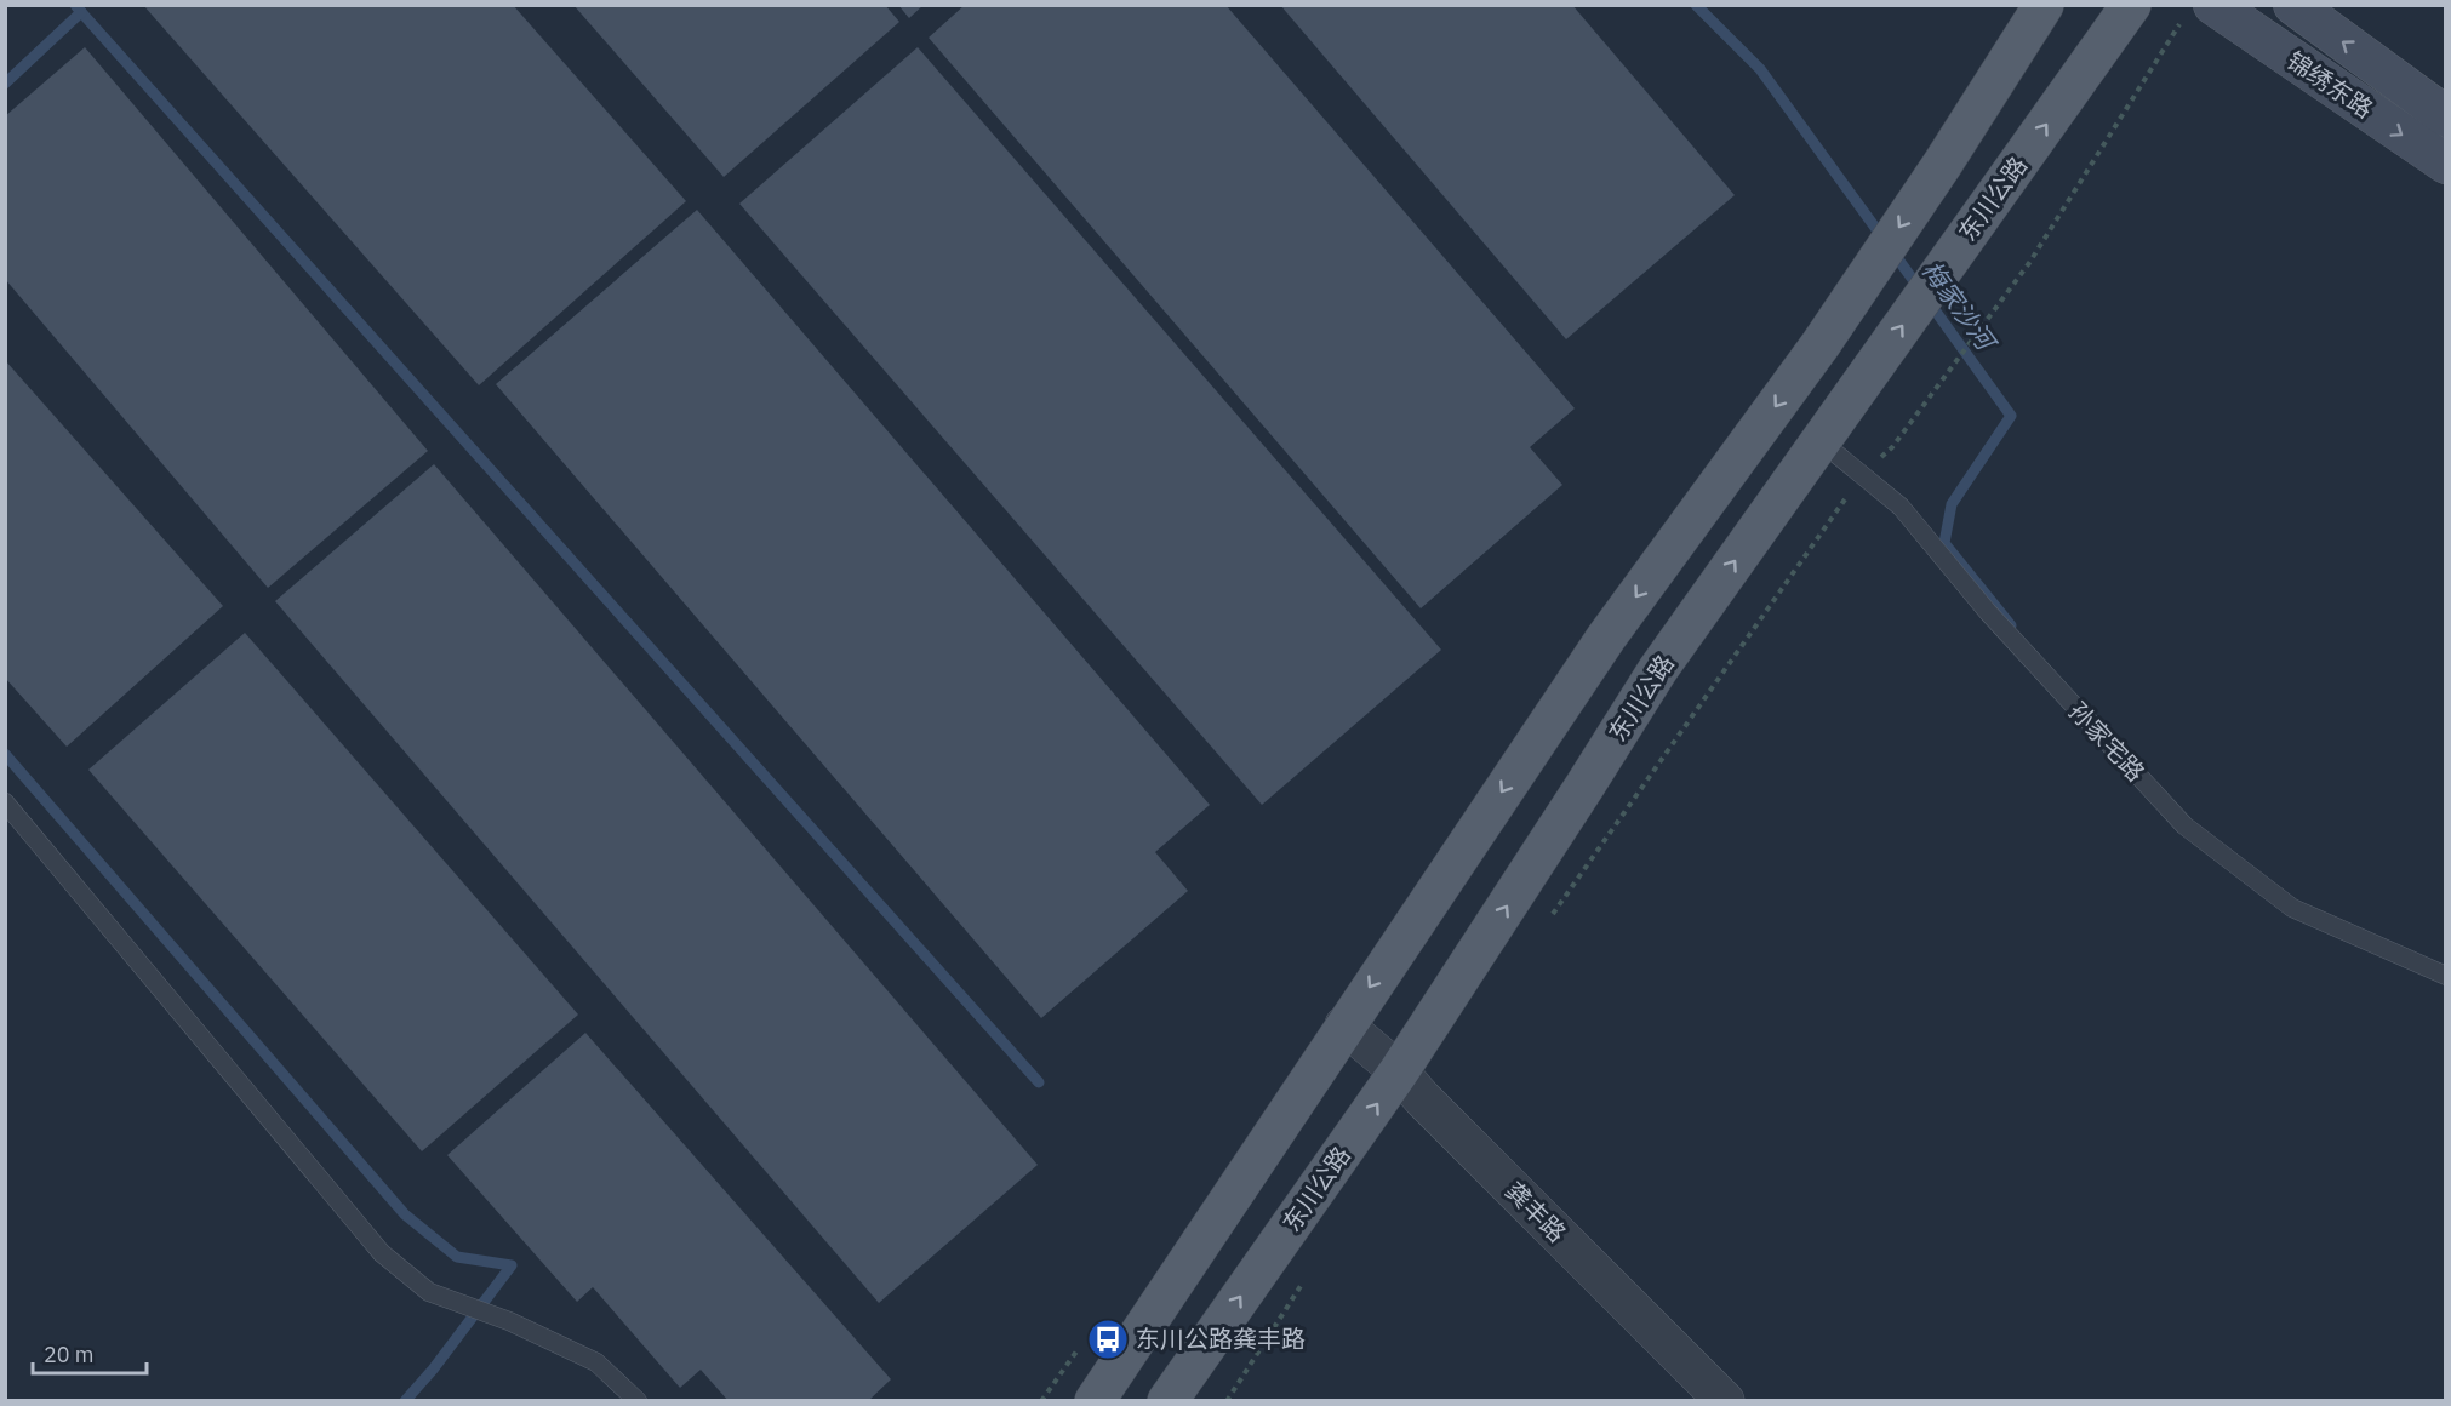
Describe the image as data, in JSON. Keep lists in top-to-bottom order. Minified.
{"streets":{"main road":["锦绣东路","东川公路"],"street":["龚丰路"],"lane":["孙家宅路"]},"crossings":[["东川公路","孙家宅路"],["东川公路","龚丰路"]],"water":["梅家沙河"],"places":{"bus stop":["东川公路龚丰路"]},"scale_bar":"20 m"}
